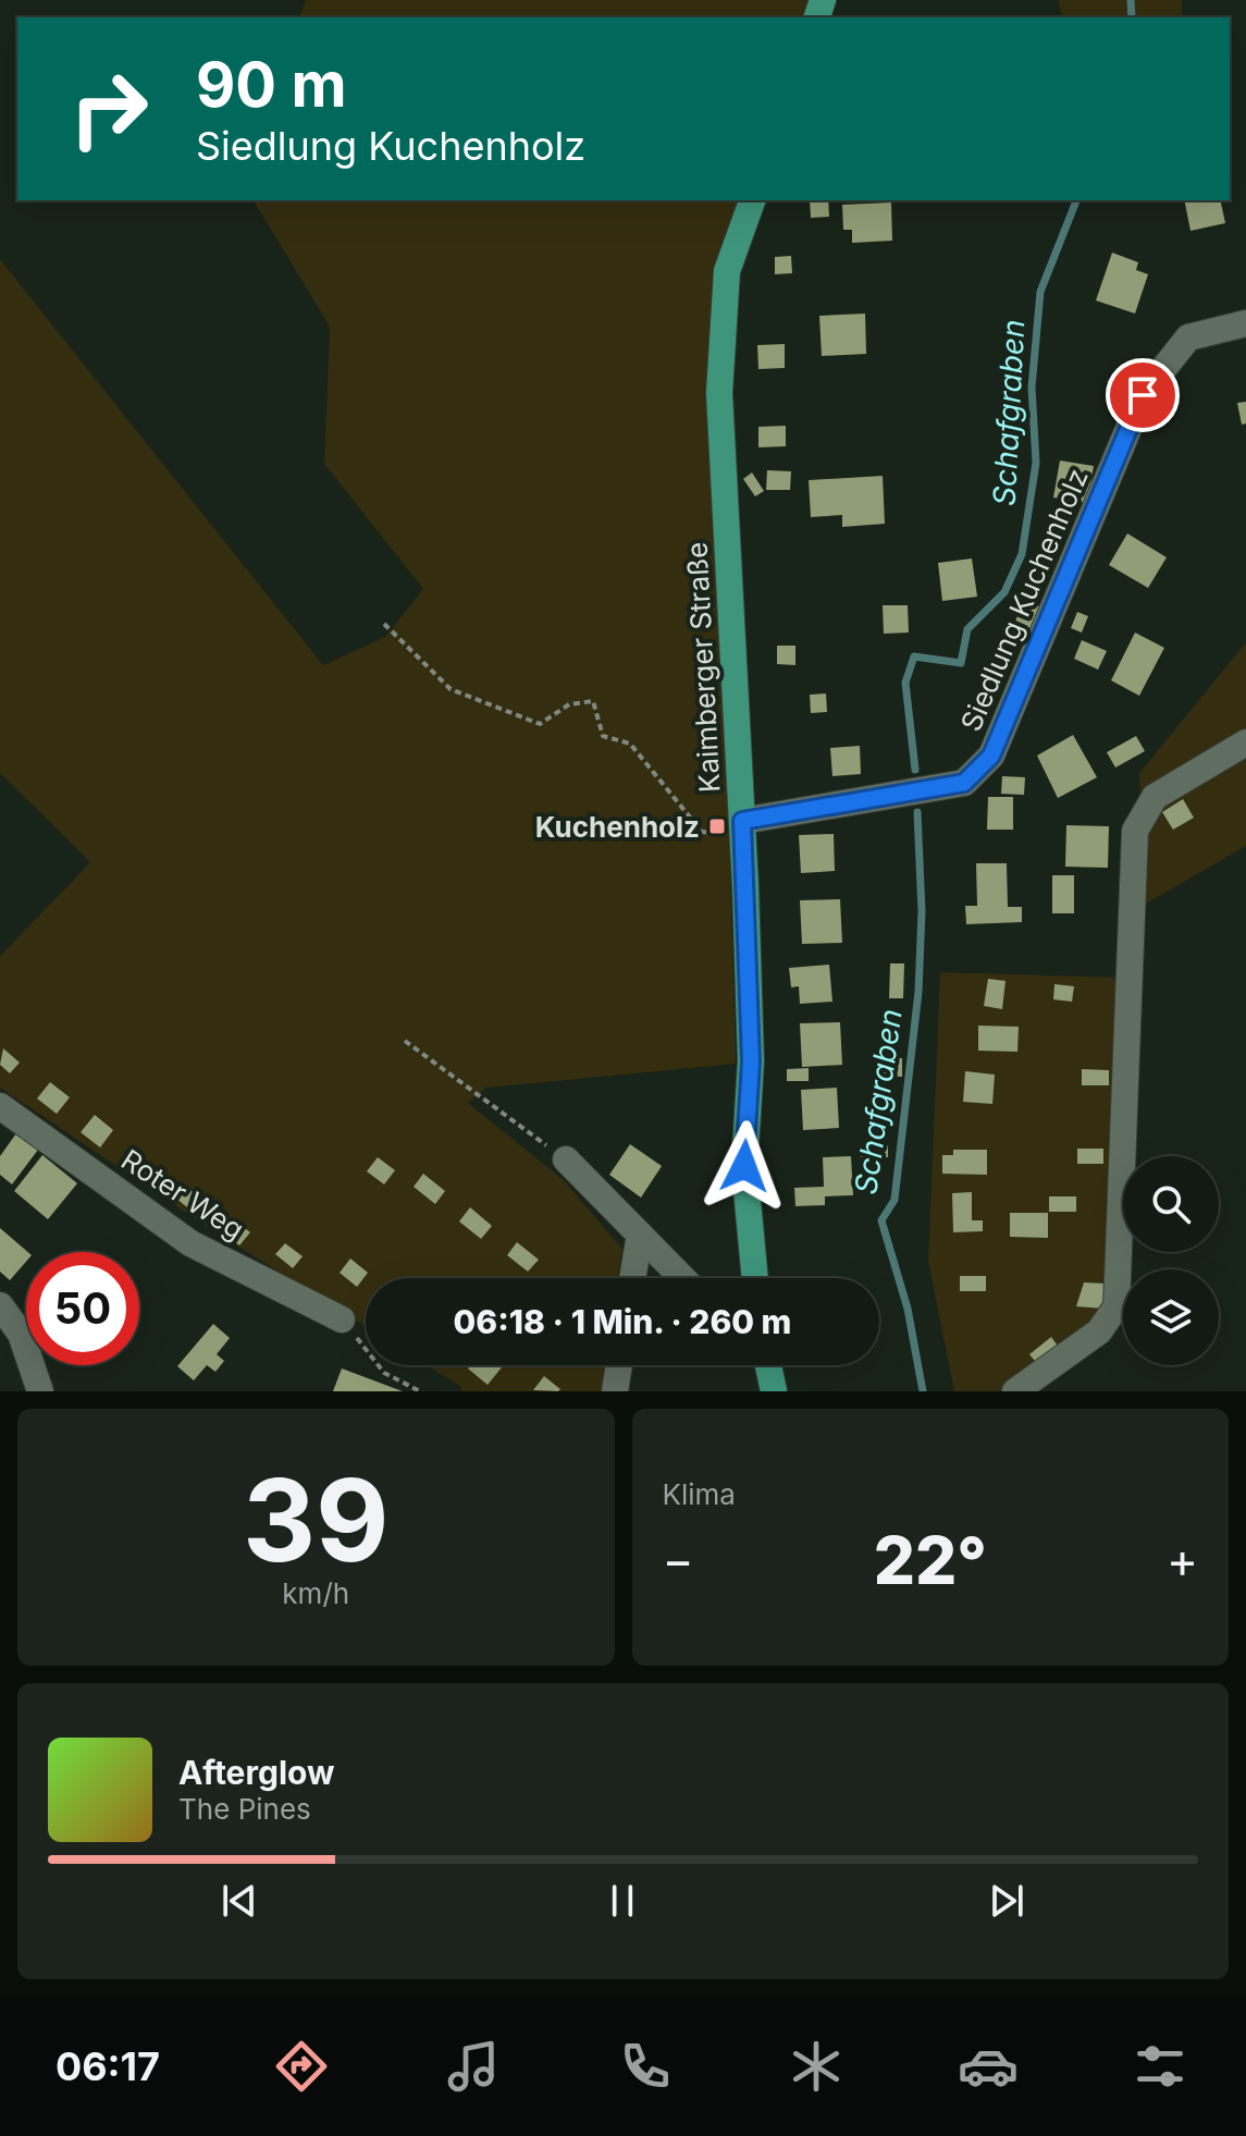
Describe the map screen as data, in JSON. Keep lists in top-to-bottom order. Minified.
{"streets":{"main road":["Kaimberger Straße"],"street":["Siedlung Kuchenholz","Roter Weg"]},"crossings":[["Siedlung Kuchenholz","Kaimberger Straße"]],"water":["Schafgraben"],"places":{"transit":["Kuchenholz"]},"page":{"turn":["90 m","Siedlung Kuchenholz"],"limit":"50","trip":"06:18 · 1 Min. · 260 m","tile":[["39","km/h"],"Klima"],"heat":["−","22°","+"],"song":["Afterglow","The Pines"],"tabs":"06:17"}}
